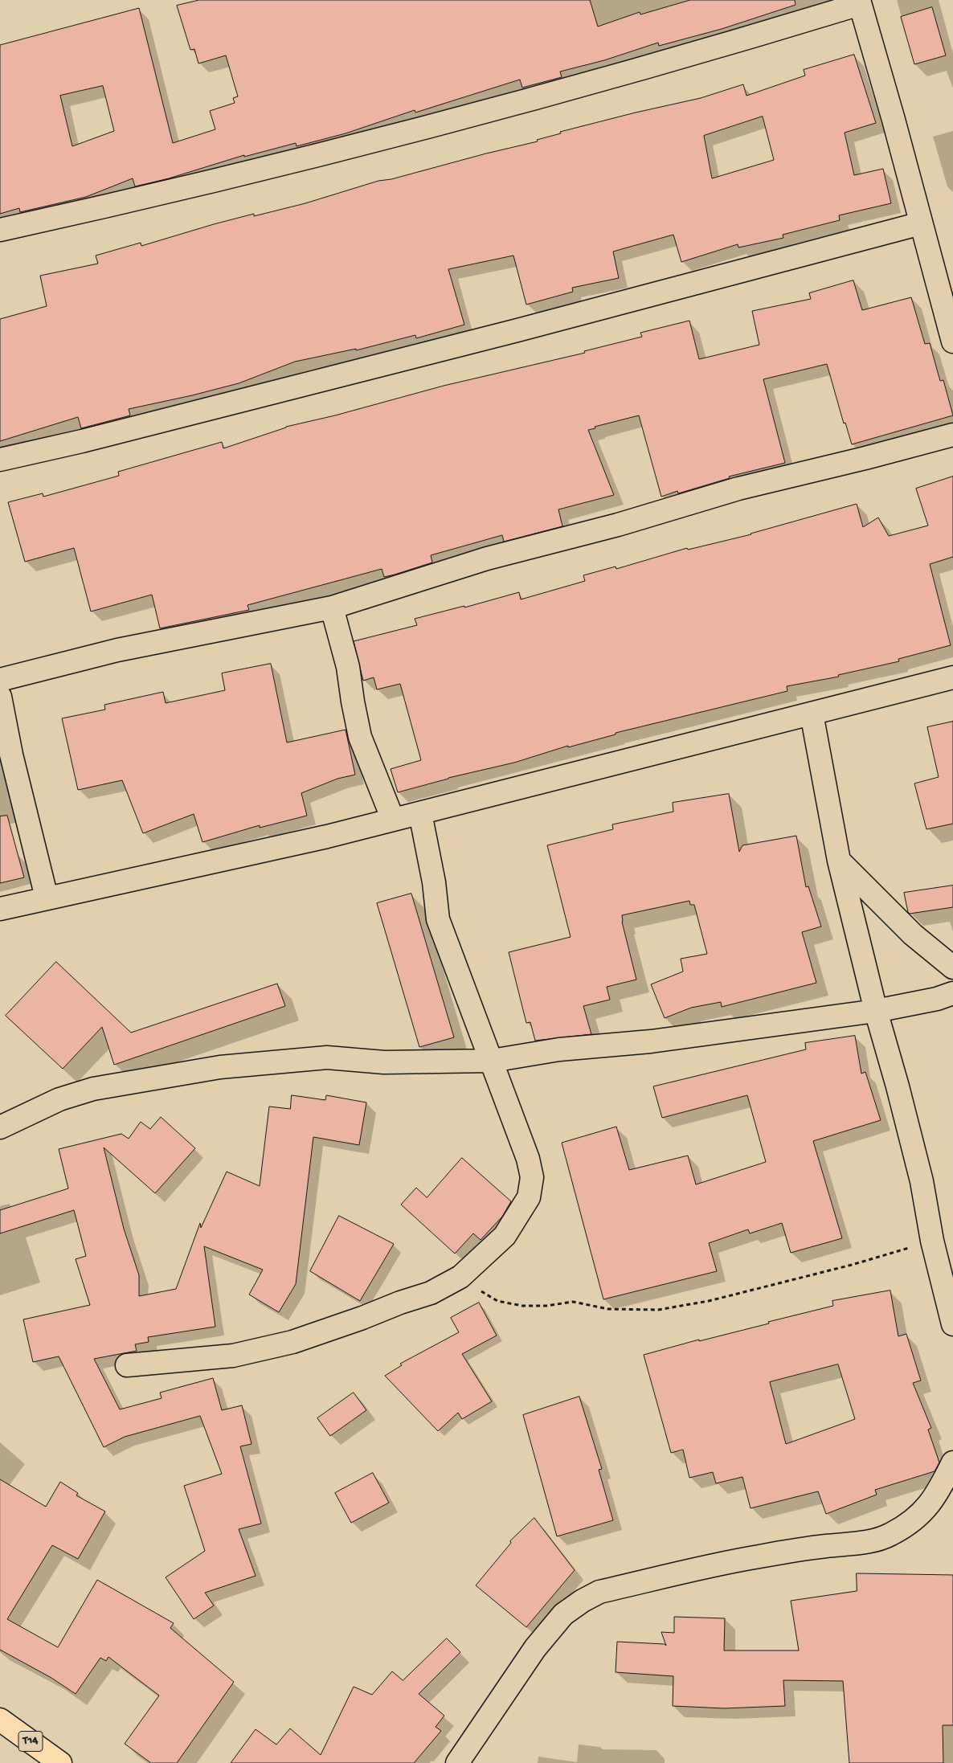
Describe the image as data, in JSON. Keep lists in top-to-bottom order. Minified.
{"streets":{"highway":["T14"]}}
